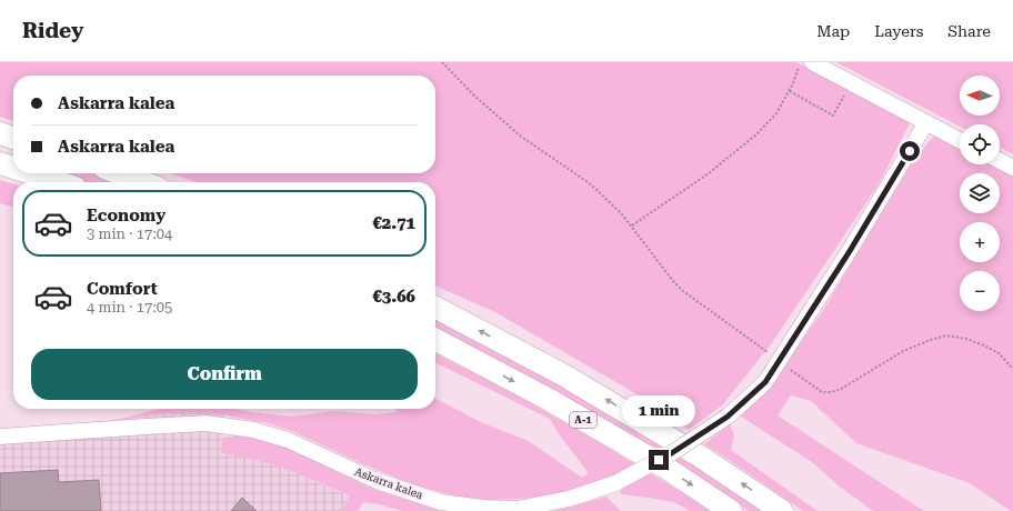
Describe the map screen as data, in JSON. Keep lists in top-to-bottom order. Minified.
{"streets":{"highway":["A-1"],"street":["Askarra kalea"]},"north":"left","page":{"header":"Ridey","nav":["Map","Layers","Share"],"map_buttons":["+","−"],"banner":["Askarra kalea","Askarra kalea"],"list":[{"name":"Economy","note":"3 min · 17:04","value":"€2.71"},{"name":"Comfort","note":"4 min · 17:05","value":"€3.66"}],"buttons":"Confirm","bubble":"1 min"}}
